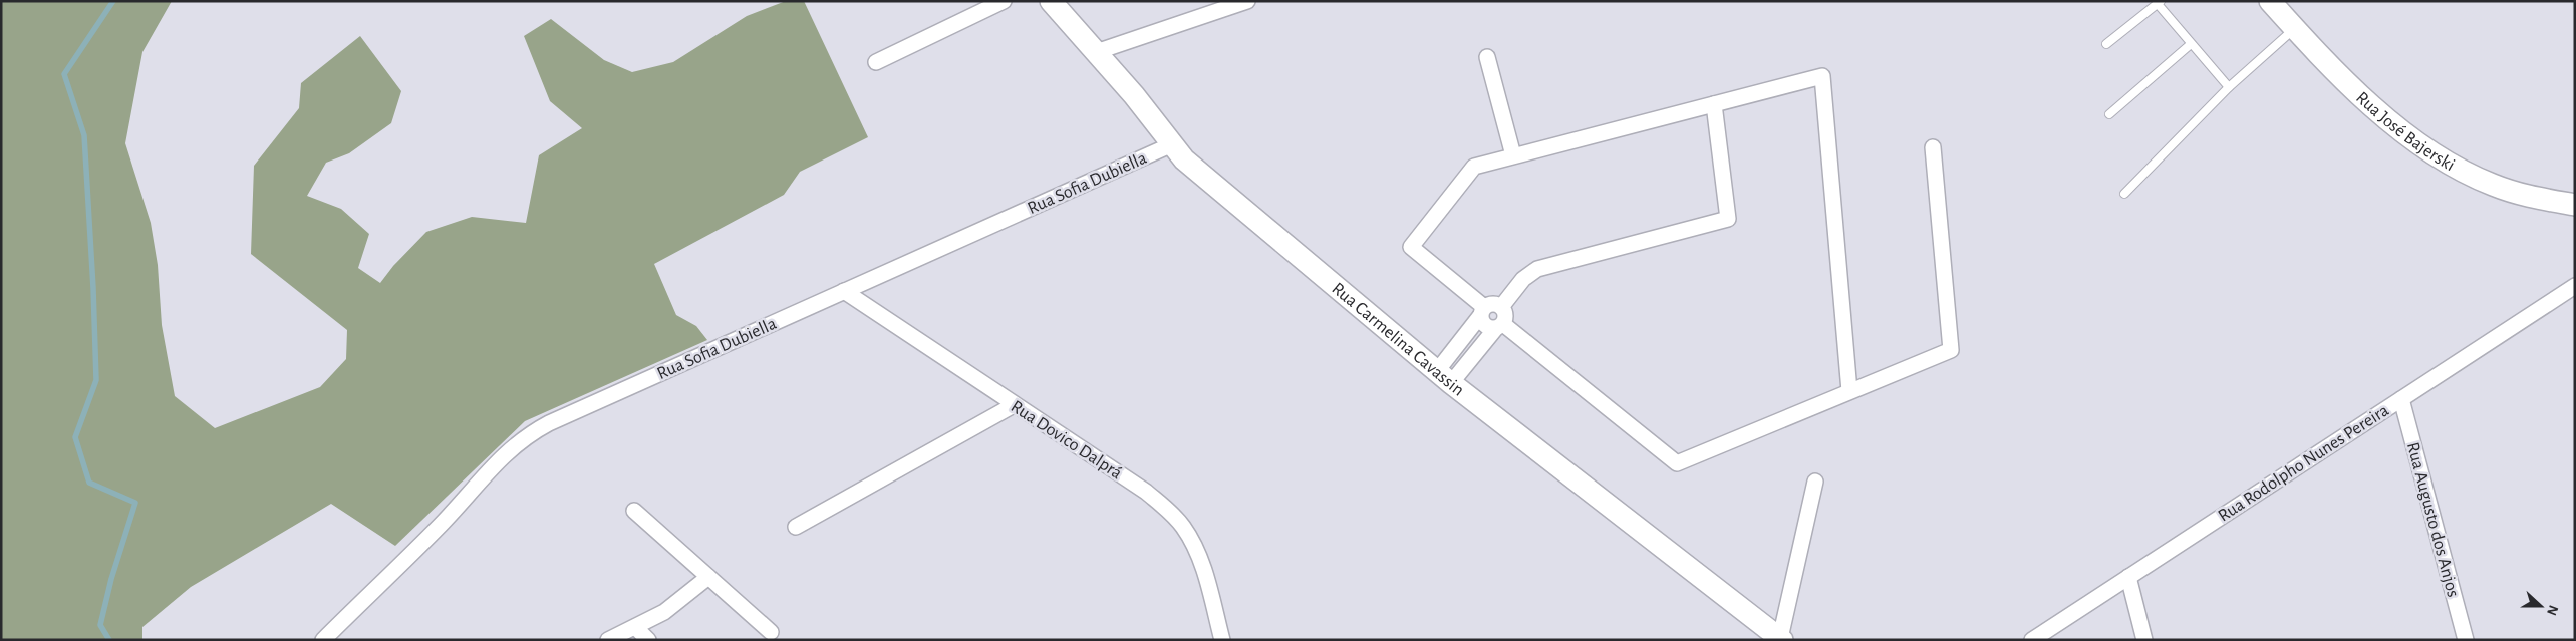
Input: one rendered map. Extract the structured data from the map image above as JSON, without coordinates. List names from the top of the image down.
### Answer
{
  "streets": {
    "main road": ["Rua José Bajerski", "Rua Carmelina Cavassin"],
    "street": [
      "Rua Sofia Dubiella",
      "Rua Dovico Dalprá",
      "Rua Rodolpho Nunes Pereira",
      "Rua Augusto dos Anjos"
    ]
  },
  "crossings": [
    ["Rua Sofia Dubiella", "Rua Carmelina Cavassin"],
    ["Rua Sofia Dubiella", "Rua Dovico Dalprá"],
    ["Rua Rodolpho Nunes Pereira", "Rua Augusto dos Anjos"]
  ],
  "north": "right"
}
